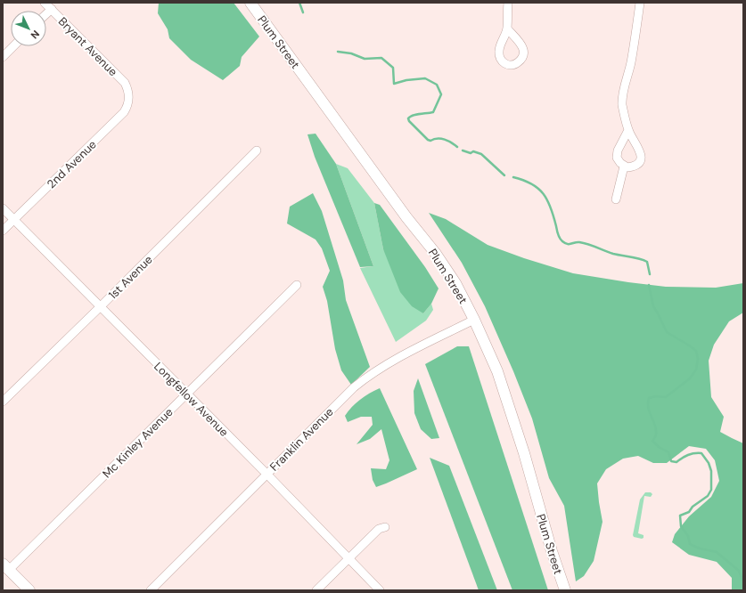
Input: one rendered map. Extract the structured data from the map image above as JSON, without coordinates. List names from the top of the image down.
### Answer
{
  "streets": {
    "main road": ["Plum Street"],
    "street": [
      "Bryant Avenue",
      "2nd Avenue",
      "1st Avenue",
      "Longfellow Avenue",
      "Franklin Avenue",
      "Mc Kinley Avenue"
    ]
  },
  "crossings": [
    ["Plum Street", "Franklin Avenue"],
    ["Bryant Avenue", "2nd Avenue"],
    ["2nd Avenue", "Longfellow Avenue"],
    ["1st Avenue", "Longfellow Avenue"],
    ["Longfellow Avenue", "Franklin Avenue"],
    ["Longfellow Avenue", "Mc Kinley Avenue"]
  ],
  "north": "bottom right"
}
